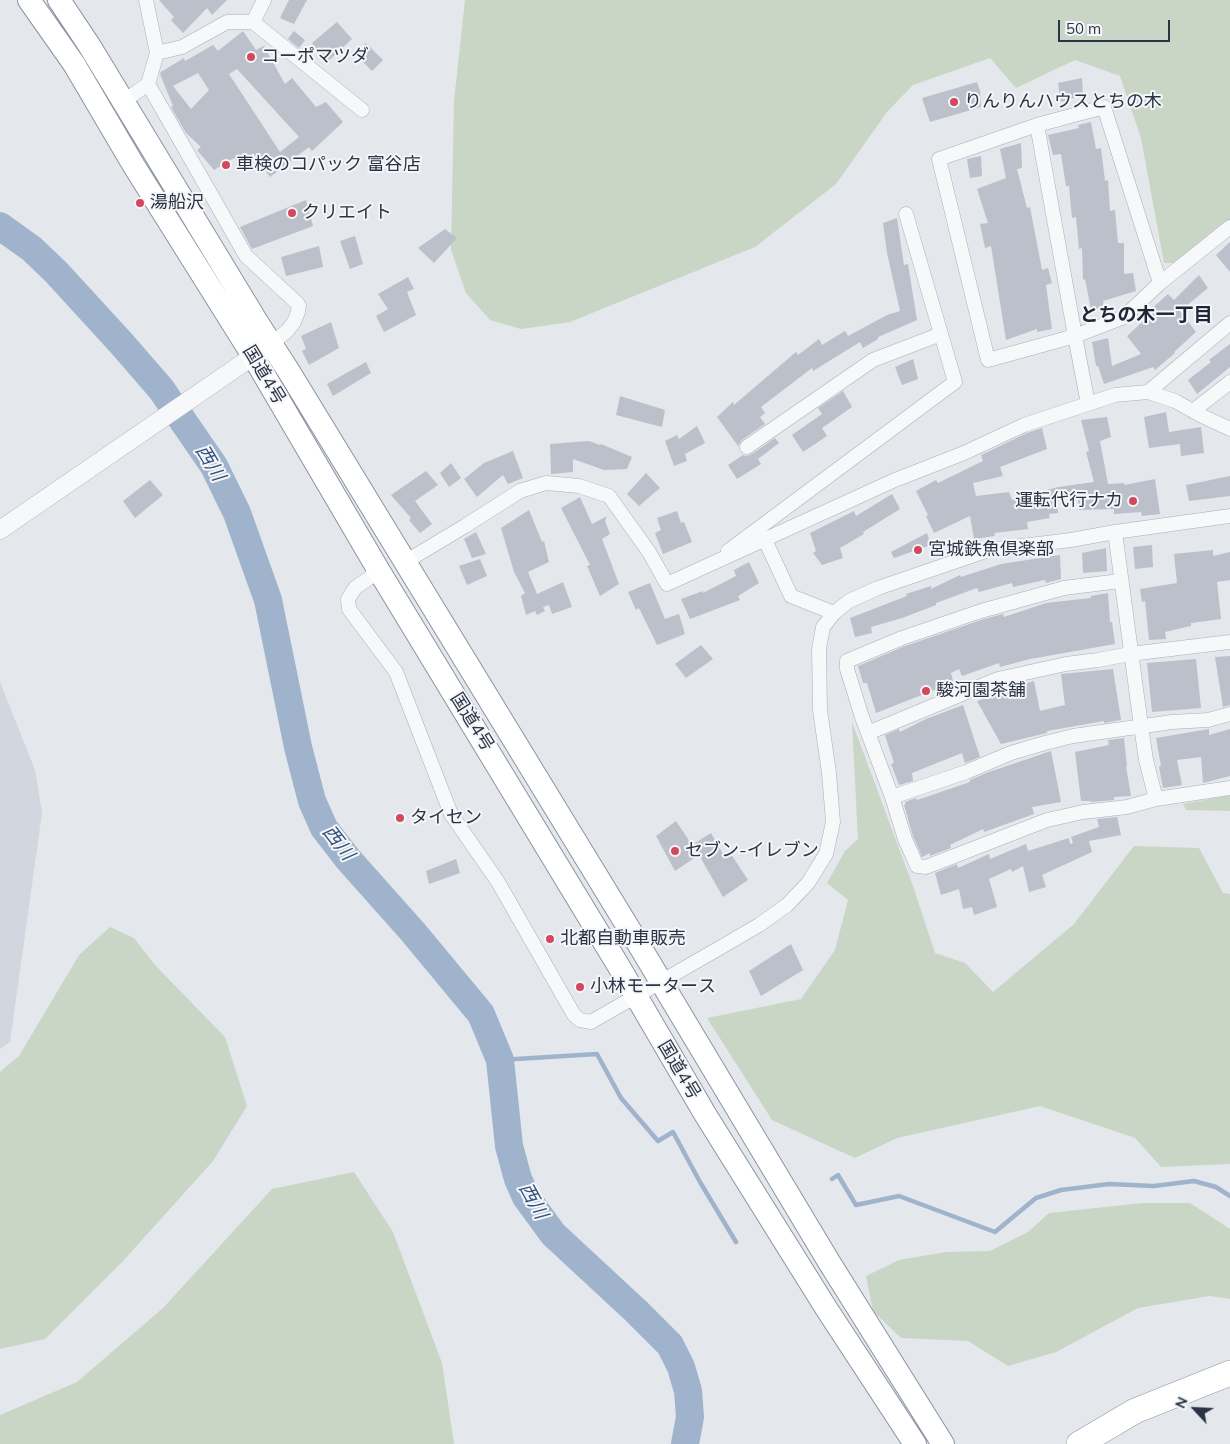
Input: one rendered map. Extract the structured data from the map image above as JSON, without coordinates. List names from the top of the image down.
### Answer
{
  "streets": {
    "highway": ["国道4号"]
  },
  "districts": ["とちの木一丁目"],
  "water": ["西川"],
  "places": [
    "コーポマツダ",
    "りんりんハウスとちの木",
    "車検のコパック 富谷店",
    "湯船沢",
    "クリエイト",
    "運転代行ナカ",
    "宮城鉄魚倶楽部",
    "駿河園茶舗",
    "タイセン",
    "セブン-イレブン",
    "北都自動車販売",
    "小林モータース"
  ],
  "scale_bar": "50 m",
  "north": "top left"
}
